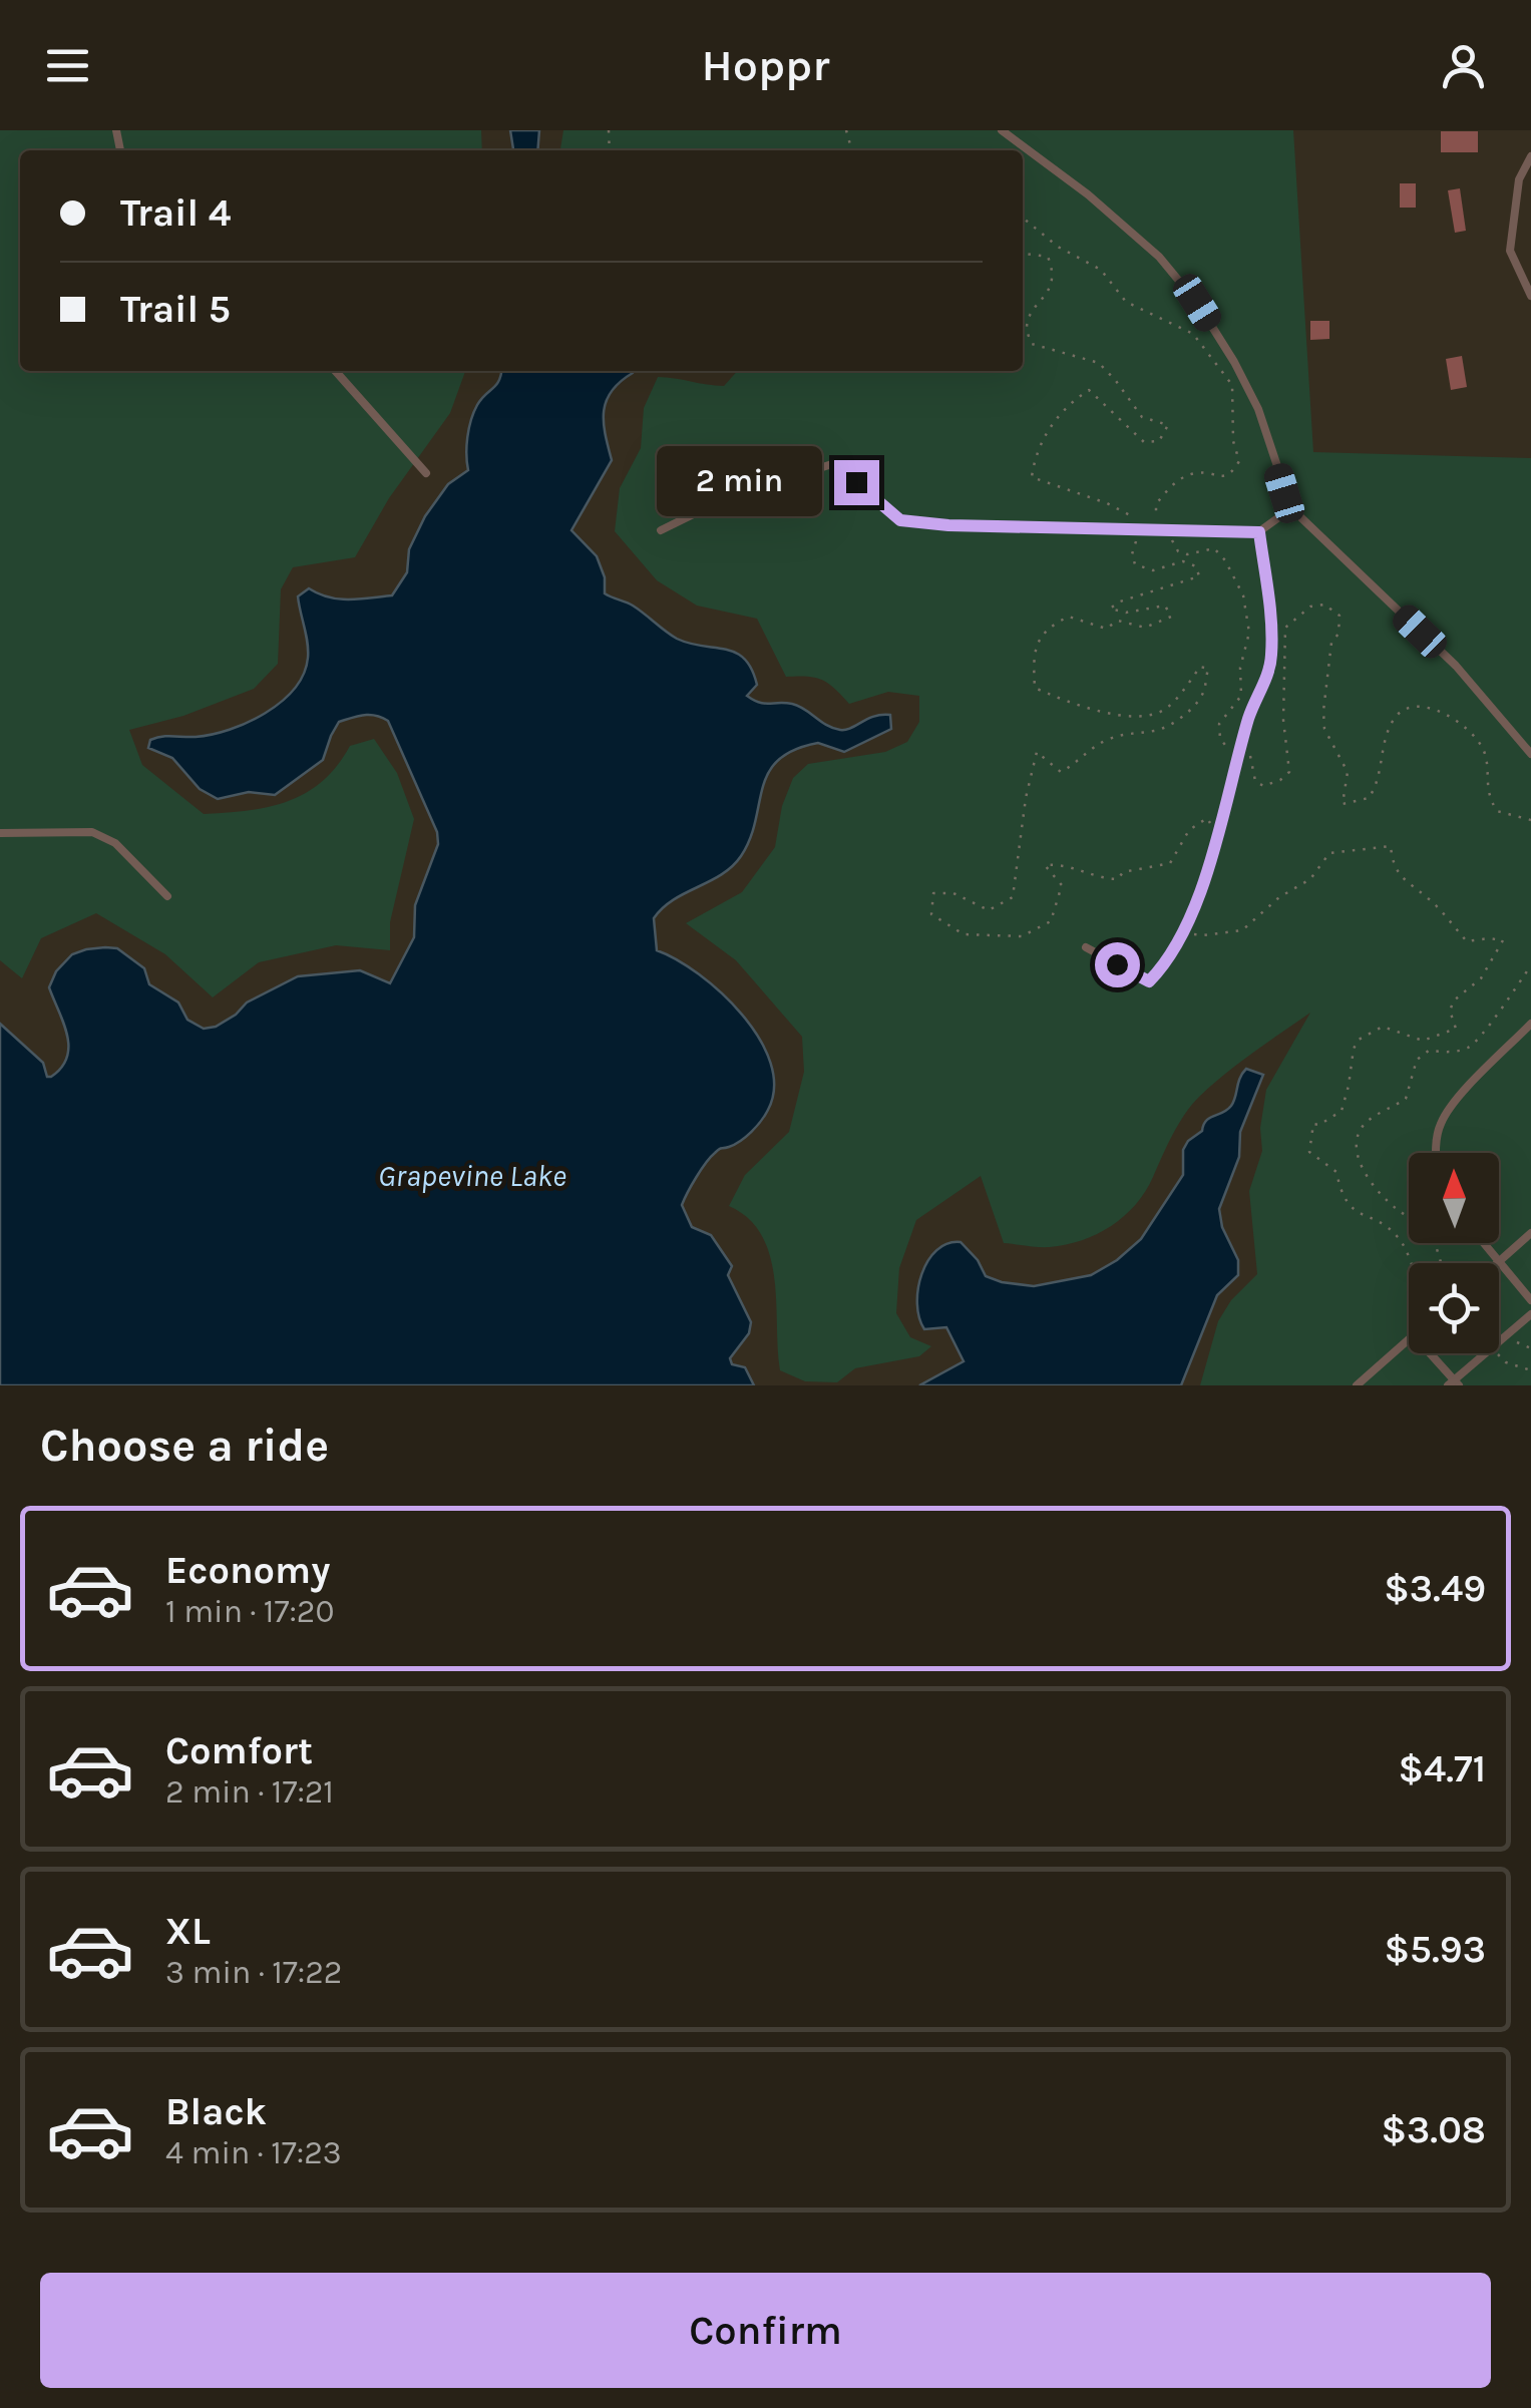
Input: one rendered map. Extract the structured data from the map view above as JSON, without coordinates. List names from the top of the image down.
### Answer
{
  "water": ["Grapevine Lake"],
  "north": "top",
  "page": {
    "header": "Hoppr",
    "banner": ["Trail 4", "Trail 5"],
    "bubble": "2 min",
    "heading": "Choose a ride",
    "list": [
      {
        "name": "Economy",
        "note": "1 min · 17:20",
        "value": "$3.49"
      },
      {
        "name": "Comfort",
        "note": "2 min · 17:21",
        "value": "$4.71"
      },
      {
        "name": "XL",
        "note": "3 min · 17:22",
        "value": "$5.93"
      },
      {
        "name": "Black",
        "note": "4 min · 17:23",
        "value": "$3.08"
      }
    ],
    "buttons": "Confirm"
  }
}
